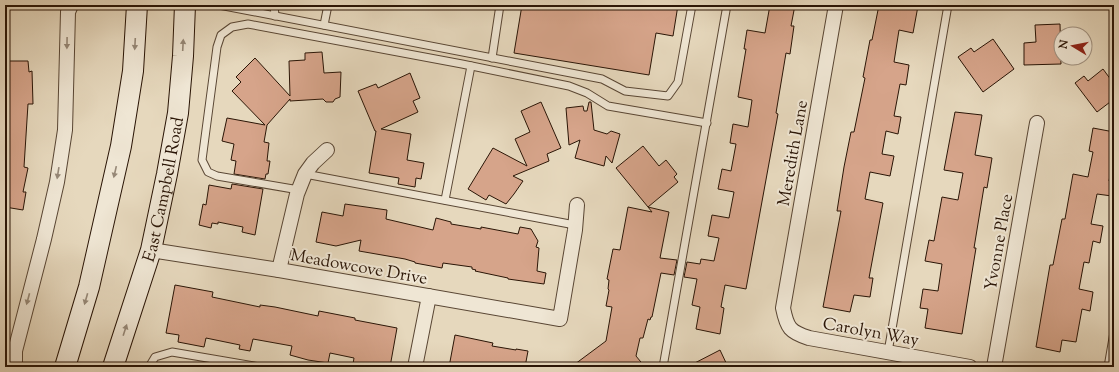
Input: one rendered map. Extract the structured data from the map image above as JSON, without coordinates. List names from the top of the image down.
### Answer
{
  "streets": {
    "main road": ["East Campbell Road"],
    "street": [
      "Meredith Lane",
      "Yvonne Place",
      "Meadowcove Drive",
      "Carolyn Way"
    ]
  },
  "crossings": [
    ["Meredith Lane", "Carolyn Way"],
    ["East Campbell Road", "Meadowcove Drive"]
  ],
  "north": "left"
}
